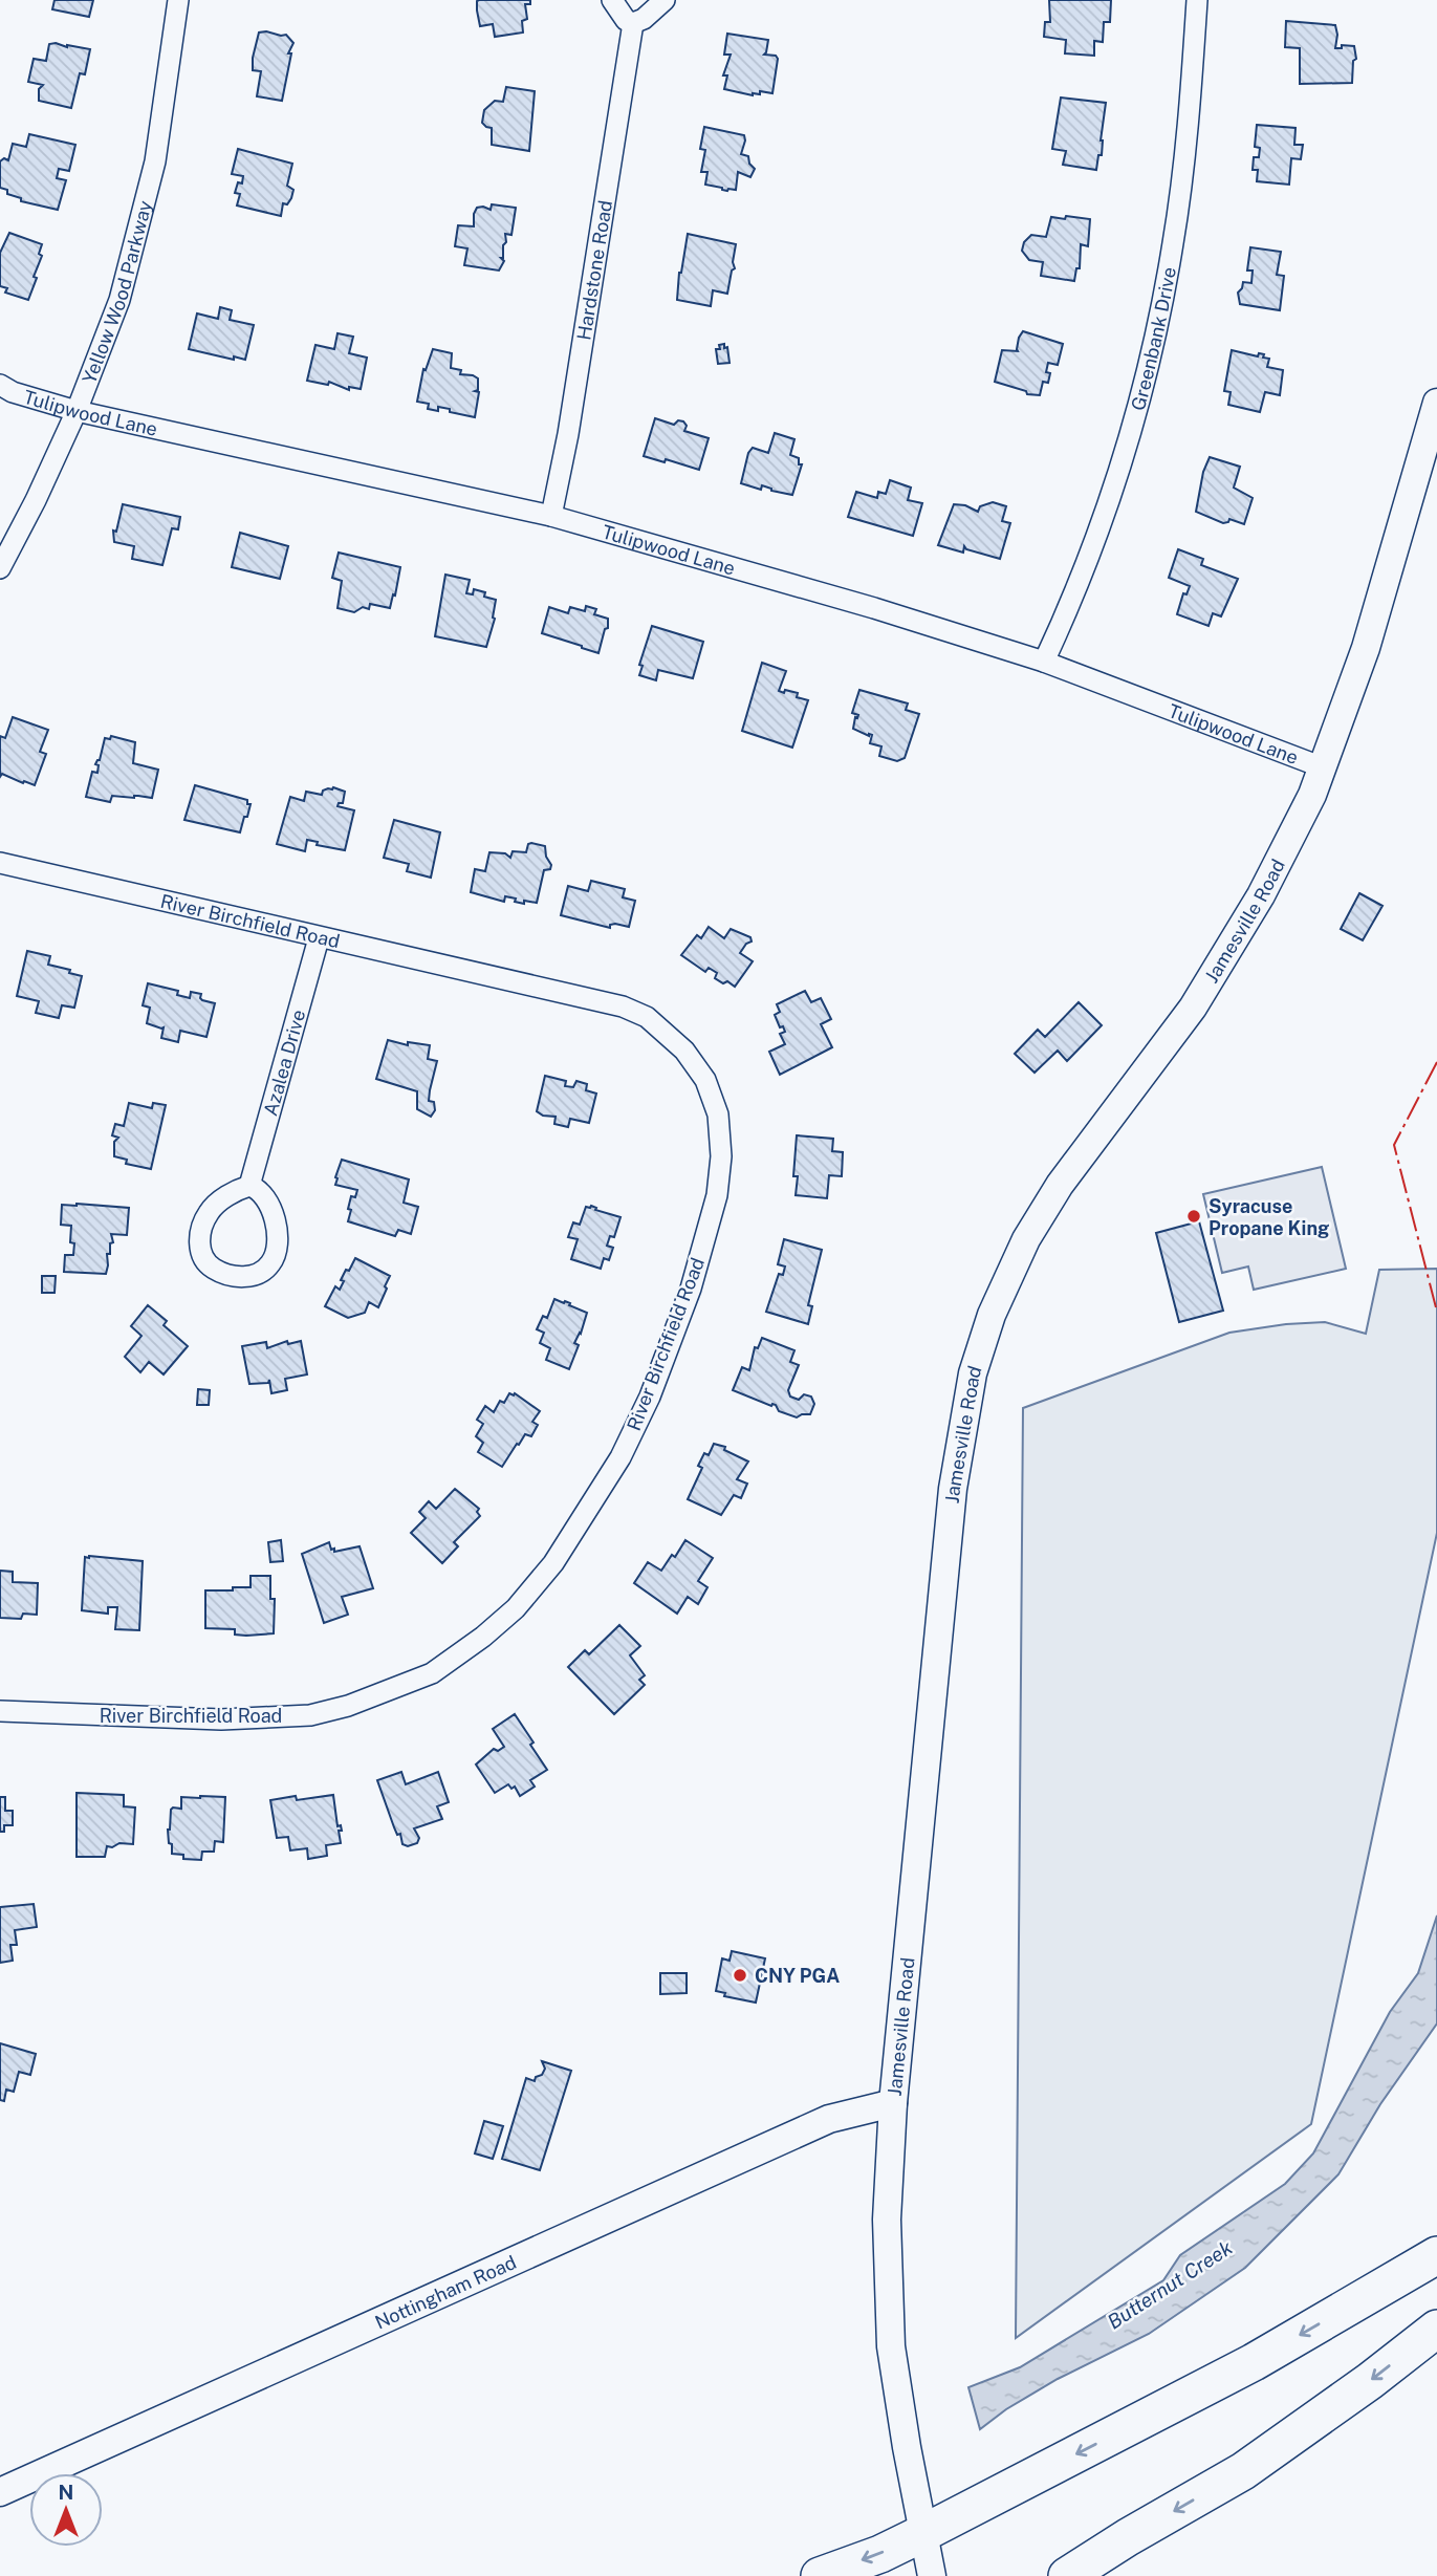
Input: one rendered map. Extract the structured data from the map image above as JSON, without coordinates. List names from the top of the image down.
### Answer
{
  "streets": {
    "street": [
      "Hardstone Road",
      "Yellow Wood Parkway",
      "Greenbank Drive",
      "Tulipwood Lane",
      "Jamesville Road",
      "River Birchfield Road",
      "Azalea Drive",
      "Nottingham Road"
    ]
  },
  "crossings": [
    ["Hardstone Road", "Tulipwood Lane"],
    ["Yellow Wood Parkway", "Tulipwood Lane"],
    ["Greenbank Drive", "Tulipwood Lane"],
    ["Tulipwood Lane", "Jamesville Road"],
    ["Jamesville Road", "Nottingham Road"],
    ["River Birchfield Road", "Azalea Drive"]
  ],
  "water": ["Butternut Creek"],
  "places": ["Syracuse Propane King", "CNY PGA"],
  "north": "top"
}
